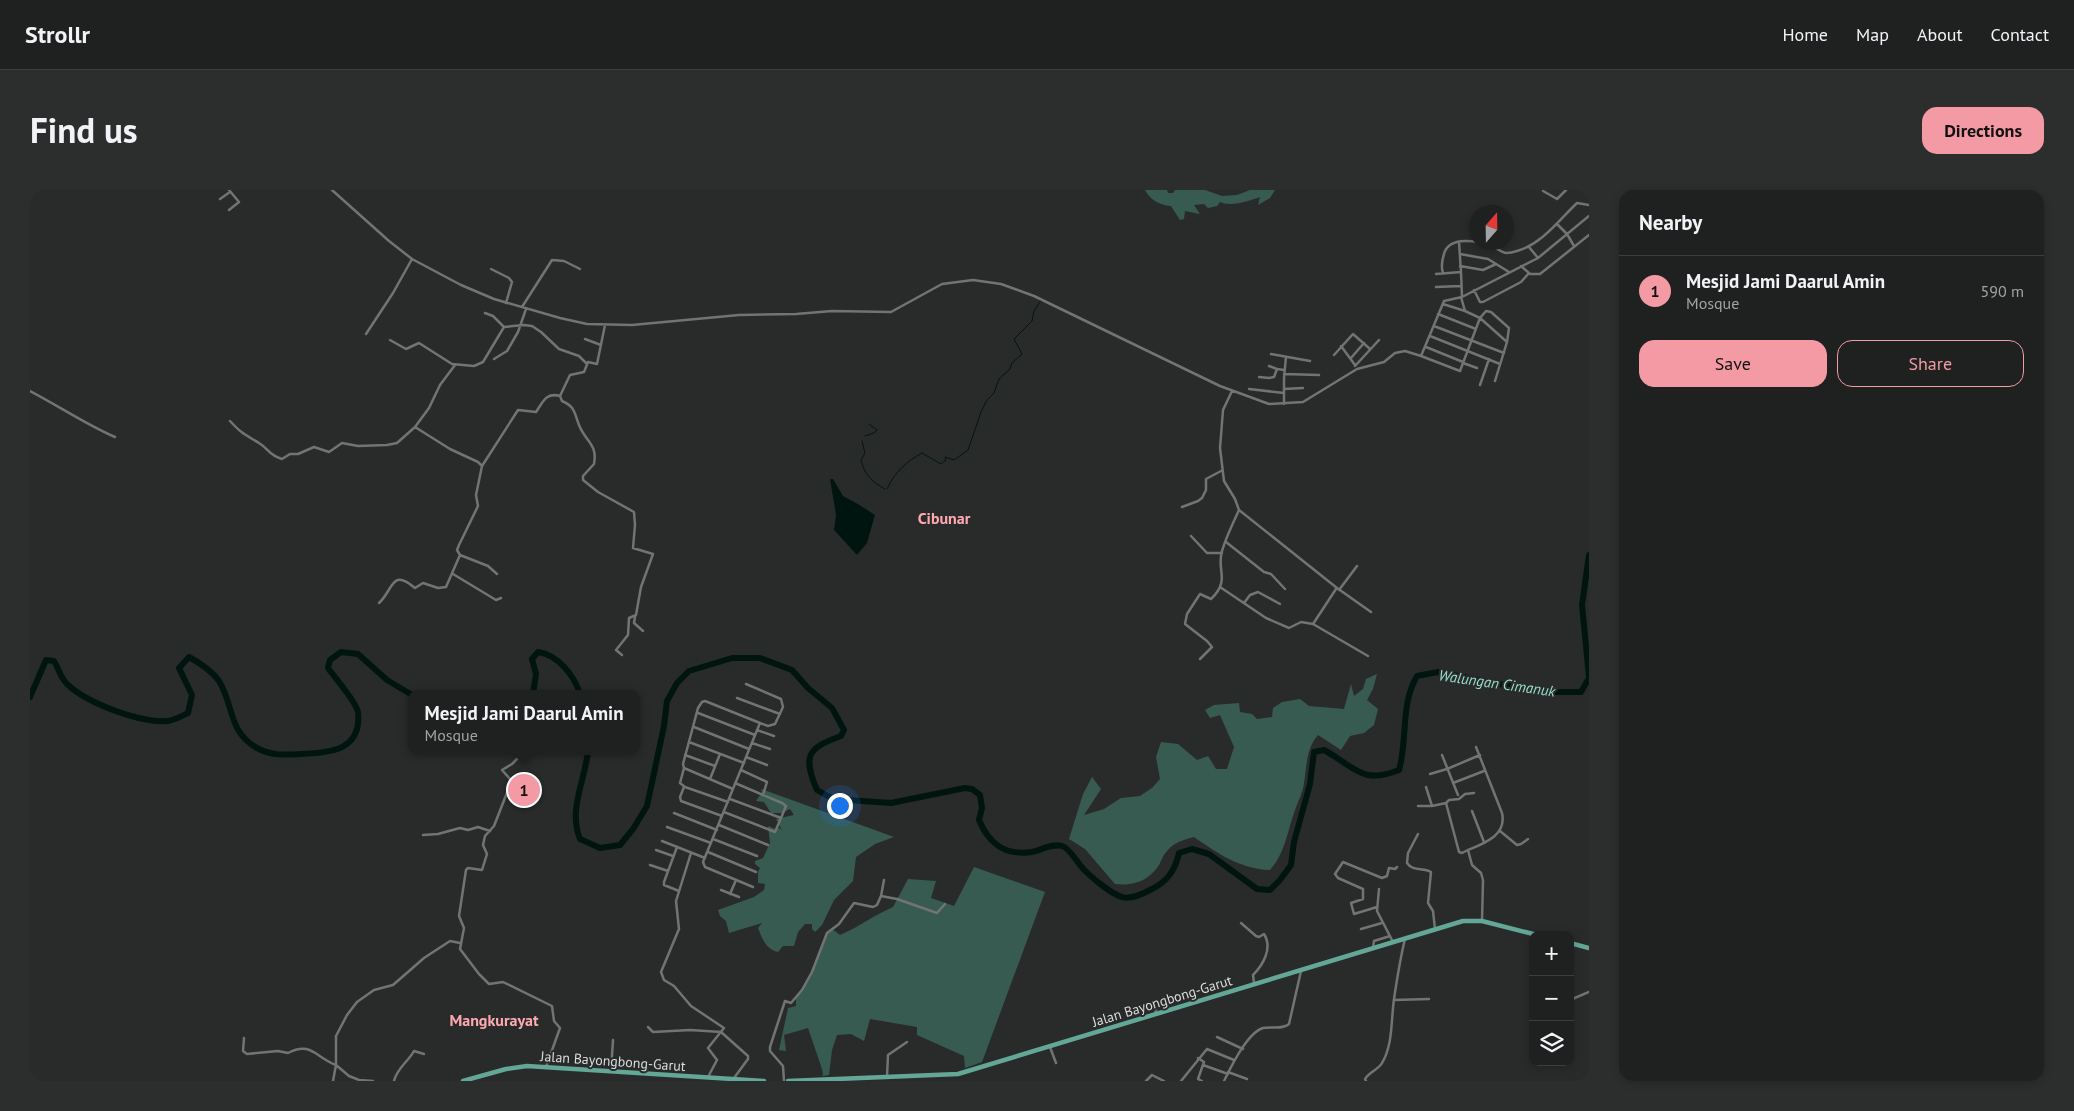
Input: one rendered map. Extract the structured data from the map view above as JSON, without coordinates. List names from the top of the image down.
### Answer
{
  "streets": {
    "main road": ["Jalan Bayongbong-Garut"]
  },
  "districts": ["Cibunar", "Mangkurayat"],
  "water": ["Walungan Cimanuk"],
  "north": "top",
  "page": {
    "header": "Strollr",
    "nav": [
      "Home",
      "Map",
      "About",
      "Contact"
    ],
    "title": "Find us",
    "buttons": [
      "Directions",
      ["Save", "Share"]
    ],
    "heading": "Nearby",
    "list": [
      {
        "mark": "1",
        "name": "Mesjid Jami Daarul Amin",
        "note": "Mosque",
        "value": "590 m"
      }
    ],
    "popup": ["Mesjid Jami Daarul Amin", "Mosque"],
    "pins": "1",
    "map_buttons": ["+", "−"]
  }
}
